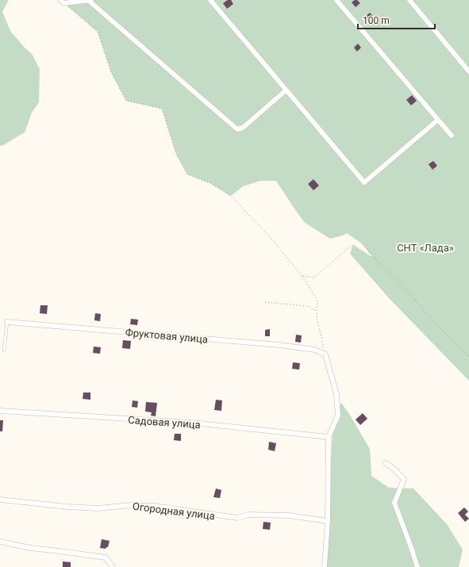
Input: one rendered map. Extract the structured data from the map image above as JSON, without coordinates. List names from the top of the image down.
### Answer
{
  "streets": {
    "street": ["Фруктовая улица", "Садовая улица", "Огородная улица"]
  },
  "parks": ["СНТ «Лада»"],
  "scale_bar": "100 m"
}
